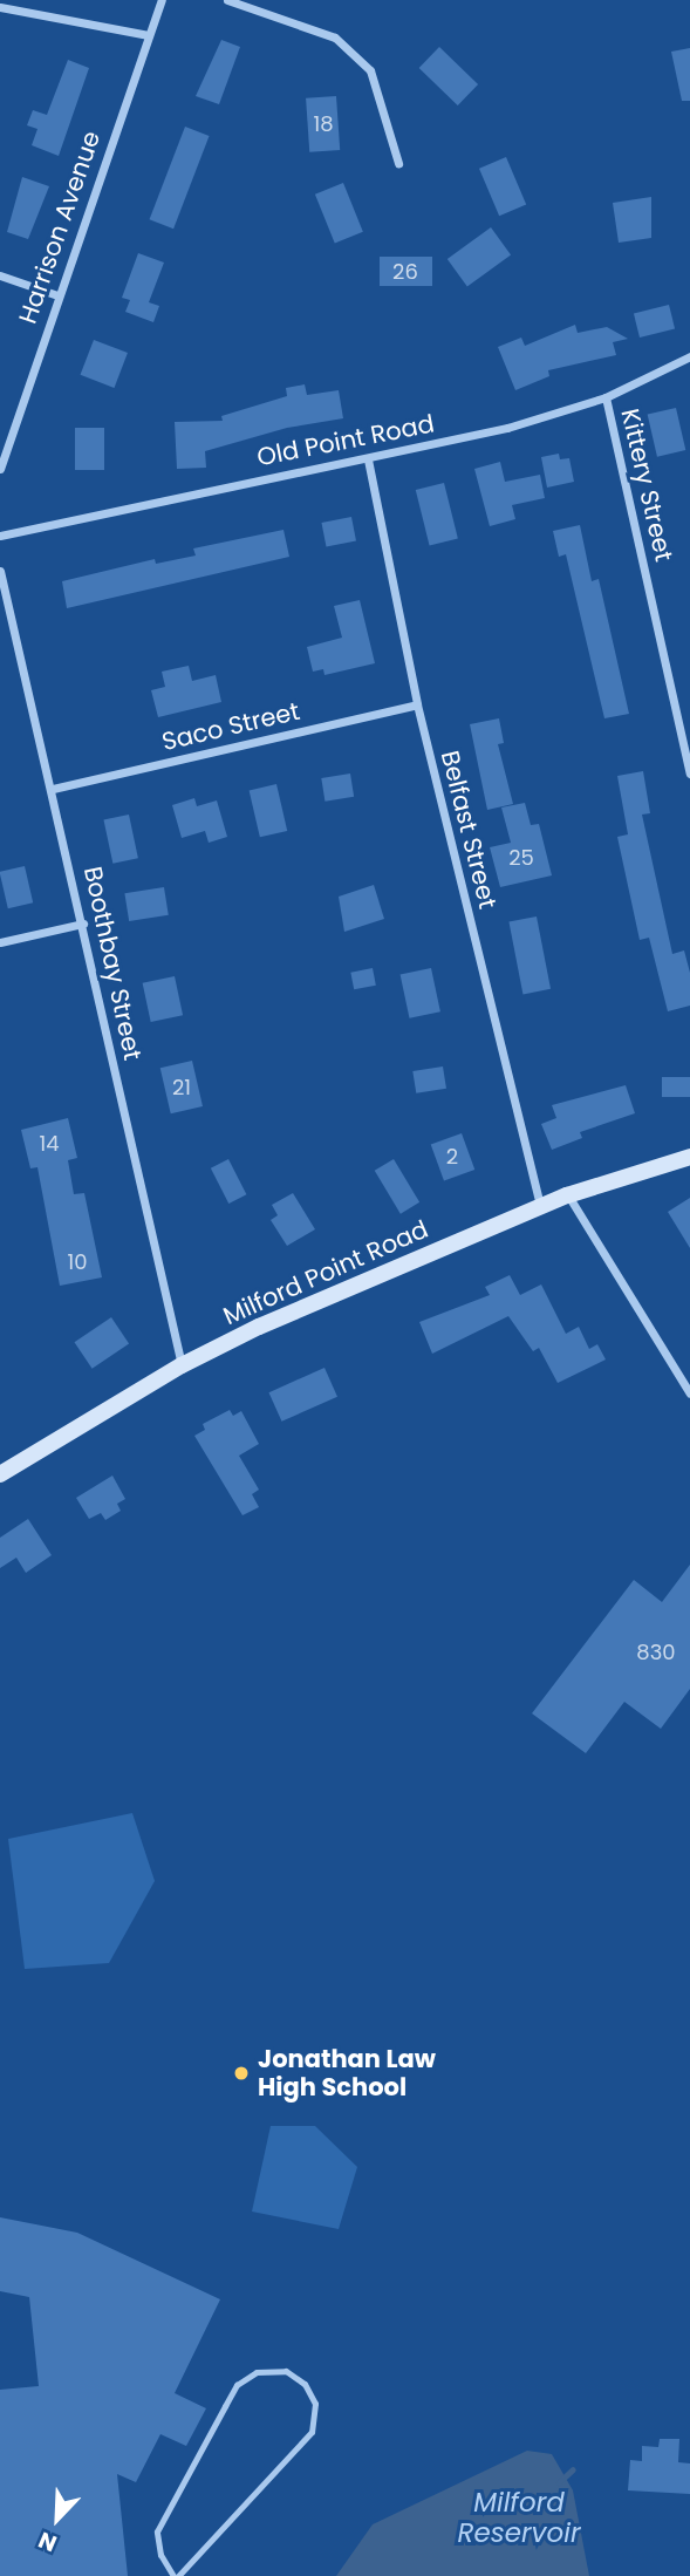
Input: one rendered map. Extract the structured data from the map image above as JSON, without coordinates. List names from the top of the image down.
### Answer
{
  "streets": {
    "main road": ["Milford Point Road"],
    "street": [
      "Harrison Avenue",
      "Old Point Road",
      "Kittery Street",
      "Saco Street",
      "Belfast Street",
      "Boothbay Street"
    ]
  },
  "crossings": [
    ["Old Point Road", "Kittery Street"],
    ["Old Point Road", "Belfast Street"],
    ["Saco Street", "Belfast Street"],
    ["Saco Street", "Boothbay Street"],
    ["Belfast Street", "Milford Point Road"],
    ["Boothbay Street", "Milford Point Road"]
  ],
  "water": ["Milford Reservoir"],
  "places": ["Jonathan Law High School"],
  "house_numbers": [
    "18",
    "26",
    "25",
    "21",
    "14",
    "2",
    "10",
    "830"
  ],
  "north": "bottom left"
}
